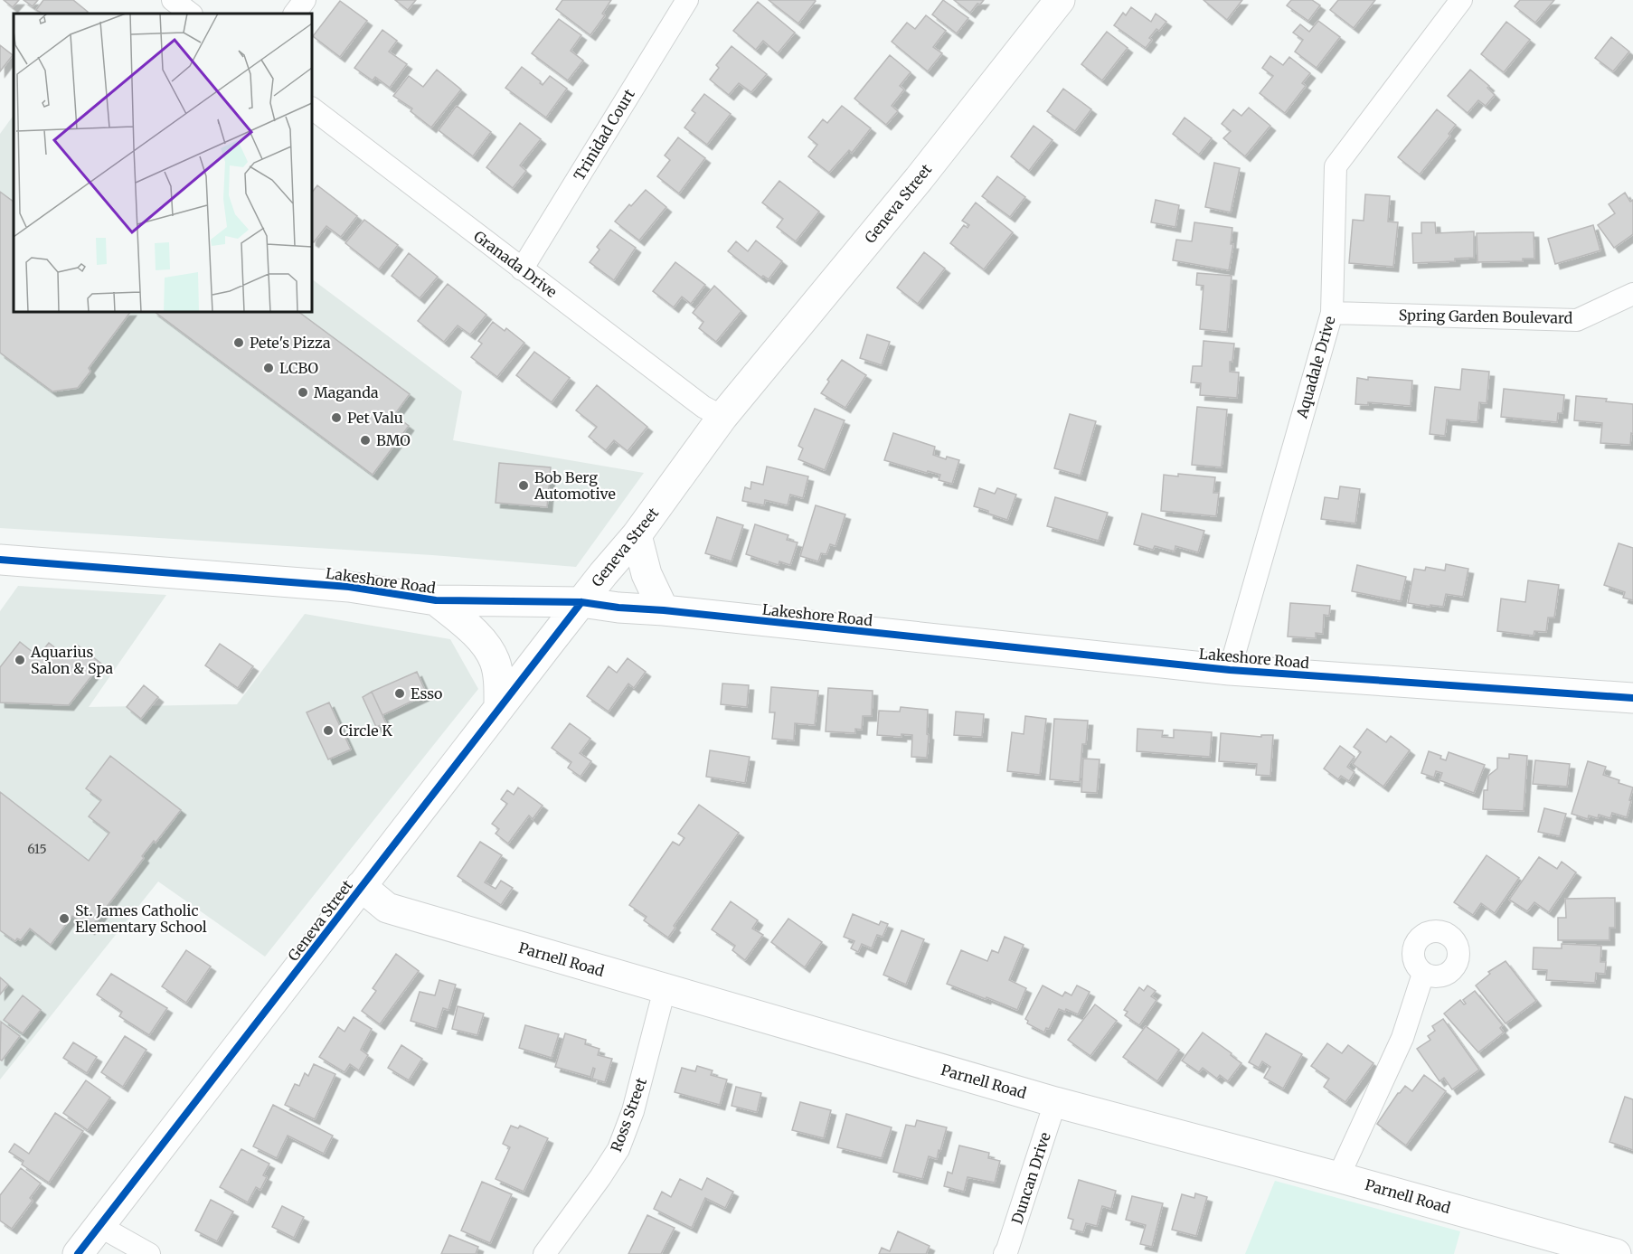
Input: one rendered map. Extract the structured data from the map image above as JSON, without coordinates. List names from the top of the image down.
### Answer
{
  "streets": {
    "main road": ["Geneva Street", "Lakeshore Road", "Parnell Road"],
    "street": [
      "Trinidad Court",
      "Granada Drive",
      "Spring Garden Boulevard",
      "Aquadale Drive",
      "Ross Street",
      "Duncan Drive"
    ]
  },
  "crossings": [
    ["Trinidad Court", "Granada Drive"],
    ["Geneva Street", "Granada Drive"],
    ["Geneva Street", "Lakeshore Road"],
    ["Geneva Street", "Parnell Road"],
    ["Spring Garden Boulevard", "Aquadale Drive"],
    ["Aquadale Drive", "Lakeshore Road"],
    ["Parnell Road", "Ross Street"],
    ["Parnell Road", "Duncan Drive"]
  ],
  "places": [
    "Pete's Pizza",
    "LCBO",
    "Maganda",
    "Pet Valu",
    "BMO",
    "Bob Berg Automotive",
    "Aquarius Salon & Spa",
    "Esso",
    "Circle K",
    "St. James Catholic Elementary School"
  ],
  "house_numbers": ["615"]
}
